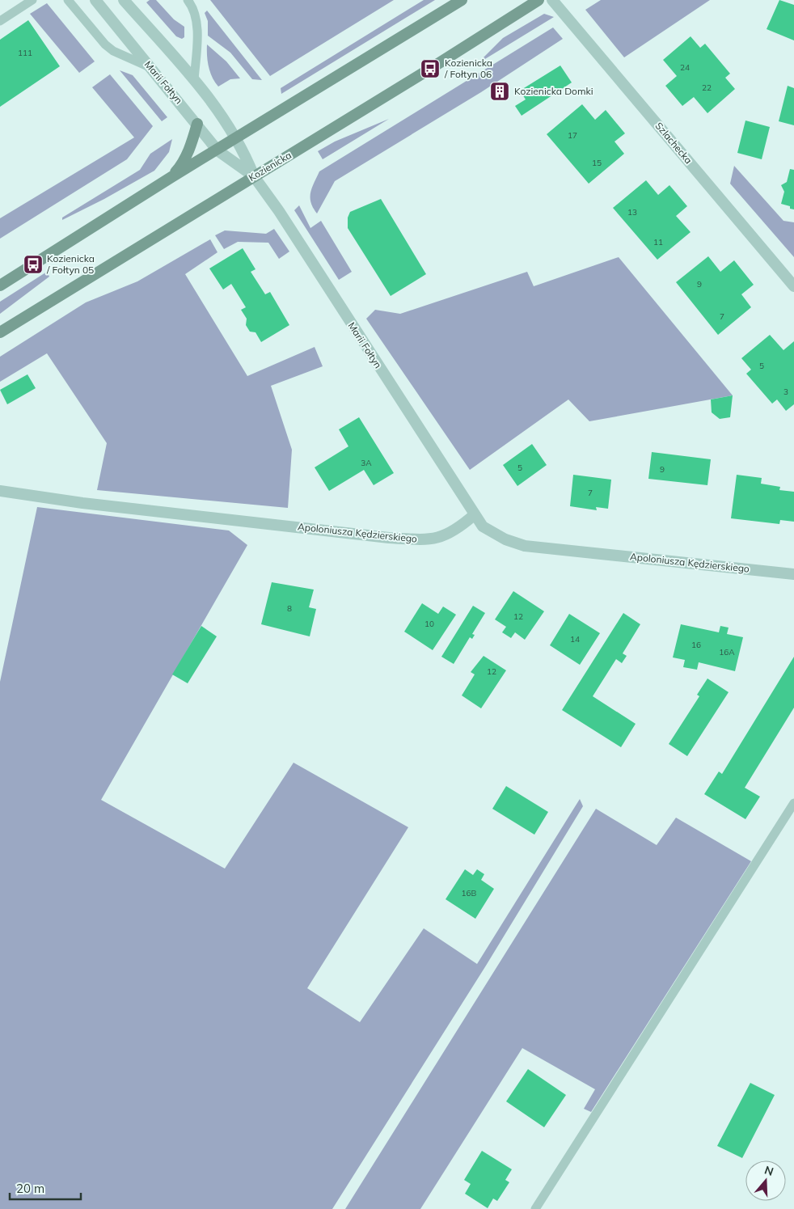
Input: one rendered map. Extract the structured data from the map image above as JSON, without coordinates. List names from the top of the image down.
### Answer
{
  "streets": {
    "main road": ["Kozienicka"],
    "street": ["Marii Fołtyn", "Szlachecka", "Apoloniusza Kędzierskiego"]
  },
  "crossings": [
    ["Marii Fołtyn", "Kozienicka"],
    ["Marii Fołtyn", "Apoloniusza Kędzierskiego"]
  ],
  "places": {
    "bus stop": ["Kozienicka / Fołtyn 06", "Kozienicka / Fołtyn 05"],
    "building": ["Kozienicka Domki"]
  },
  "house_numbers": [
    "111",
    "24",
    "22",
    "17",
    "15",
    "13",
    "11",
    "9",
    "7",
    "5",
    "3",
    "3A",
    "5",
    "9",
    "7",
    "8",
    "12",
    "10",
    "14",
    "16",
    "16A",
    "12",
    "16B"
  ],
  "scale_bar": "20 m",
  "north": "top"
}
